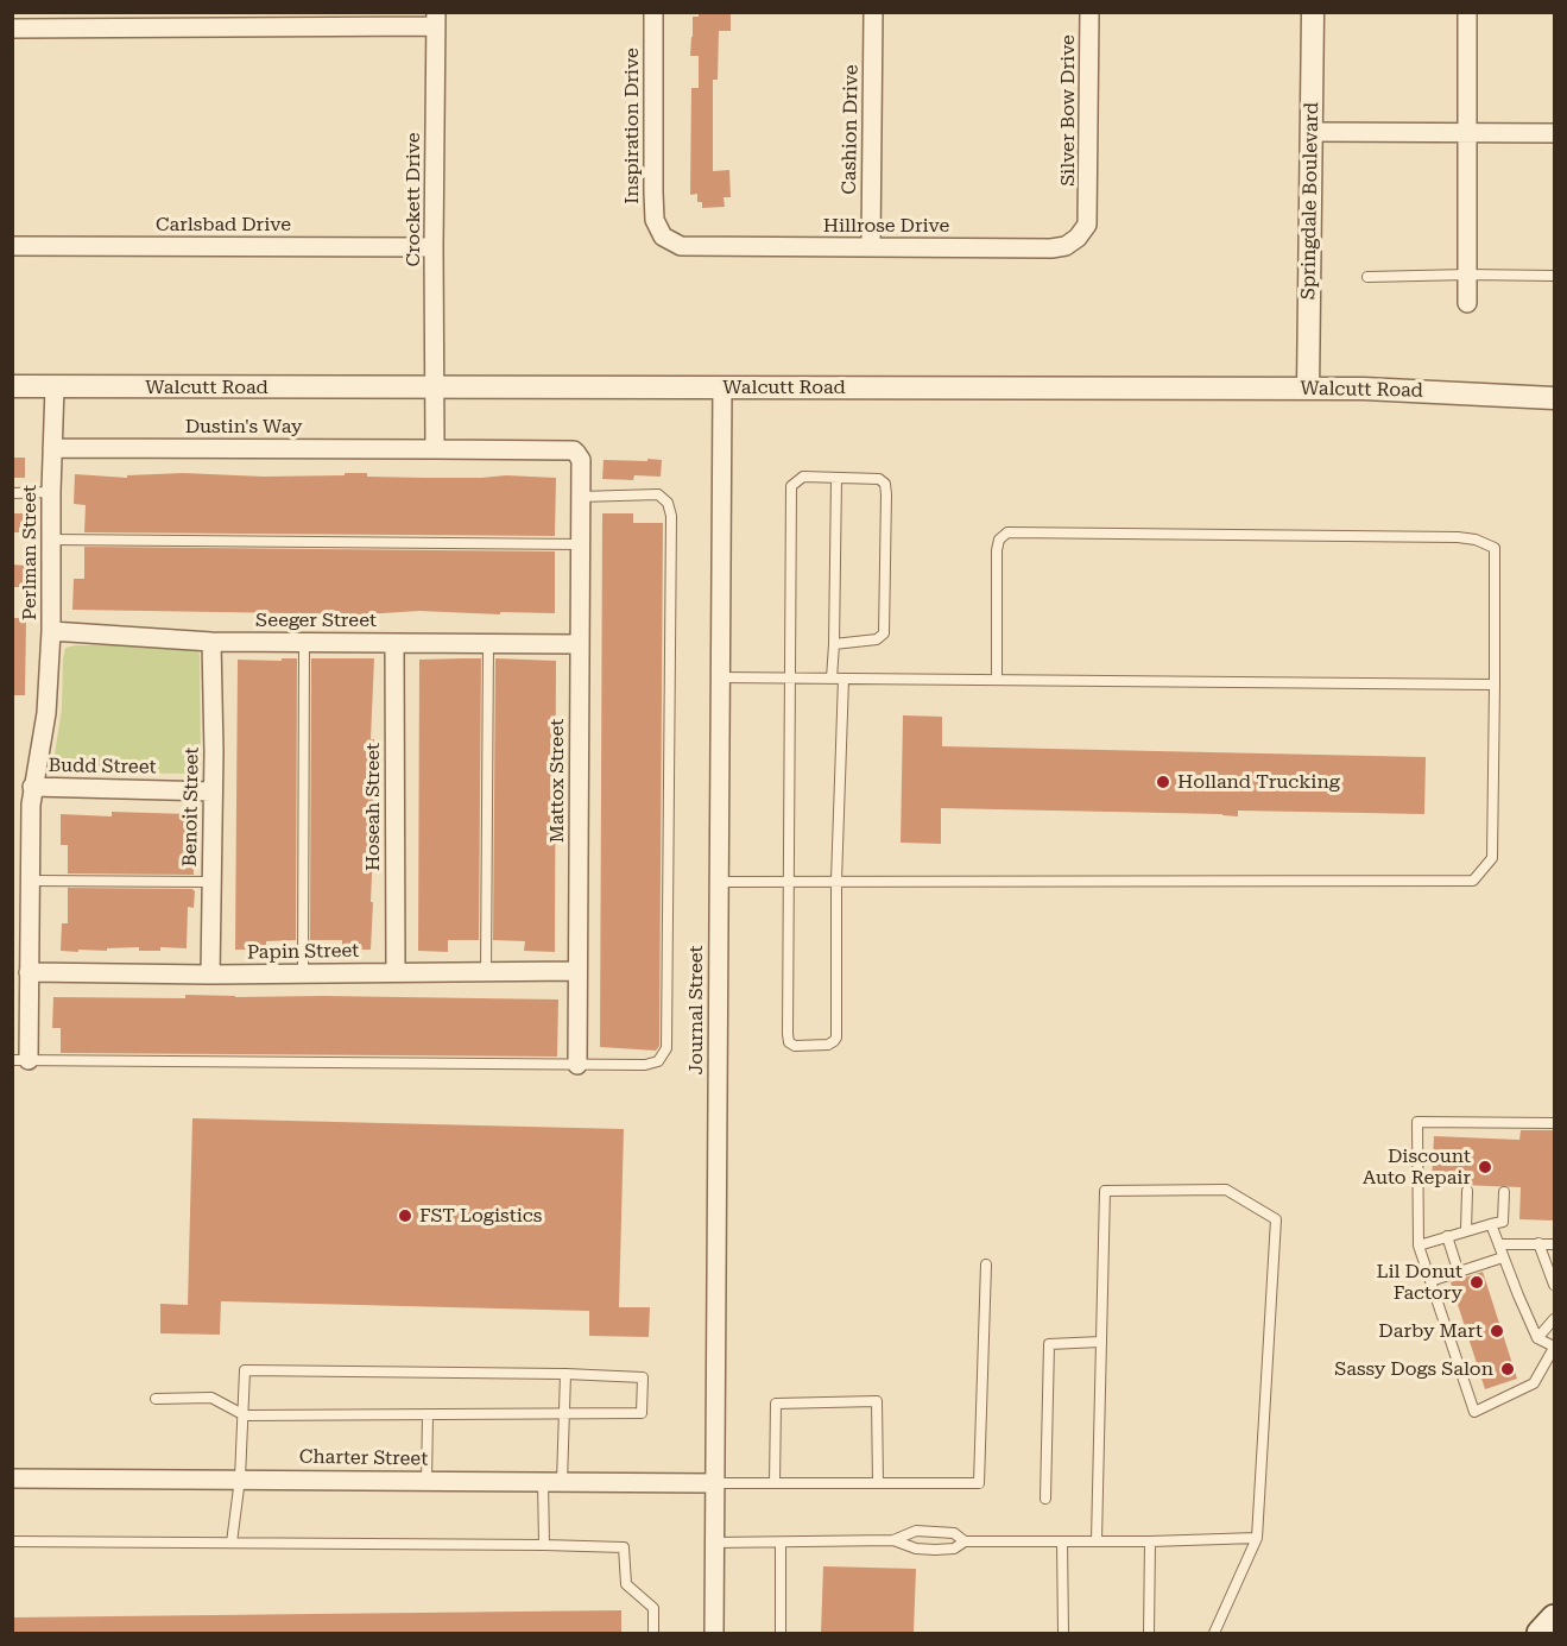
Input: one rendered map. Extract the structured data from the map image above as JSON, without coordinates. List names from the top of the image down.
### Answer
{
  "streets": {
    "street": [
      "Silver Bow Drive",
      "Inspiration Drive",
      "Cashion Drive",
      "Crockett Drive",
      "Springdale Boulevard",
      "Carlsbad Drive",
      "Hillrose Drive",
      "Walcutt Road",
      "Dustin's Way",
      "Perlman Street",
      "Seeger Street",
      "Budd Street",
      "Mattox Street",
      "Benoit Street",
      "Hoseah Street",
      "Papin Street",
      "Journal Street",
      "Charter Street"
    ]
  },
  "crossings": [
    ["Silver Bow Drive", "Hillrose Drive"],
    ["Inspiration Drive", "Hillrose Drive"],
    ["Cashion Drive", "Hillrose Drive"],
    ["Crockett Drive", "Carlsbad Drive"],
    ["Crockett Drive", "Walcutt Road"],
    ["Springdale Boulevard", "Walcutt Road"],
    ["Walcutt Road", "Perlman Street"],
    ["Walcutt Road", "Journal Street"],
    ["Dustin's Way", "Perlman Street"],
    ["Dustin's Way", "Mattox Street"],
    ["Perlman Street", "Seeger Street"],
    ["Perlman Street", "Budd Street"],
    ["Perlman Street", "Papin Street"],
    ["Seeger Street", "Mattox Street"],
    ["Seeger Street", "Benoit Street"],
    ["Seeger Street", "Hoseah Street"],
    ["Budd Street", "Benoit Street"],
    ["Mattox Street", "Papin Street"],
    ["Benoit Street", "Papin Street"],
    ["Hoseah Street", "Papin Street"],
    ["Journal Street", "Charter Street"]
  ],
  "places": [
    "Holland Trucking",
    "Discount Auto Repair",
    "FST Logistics",
    "Lil Donut Factory",
    "Darby Mart",
    "Sassy Dogs Salon"
  ]
}
